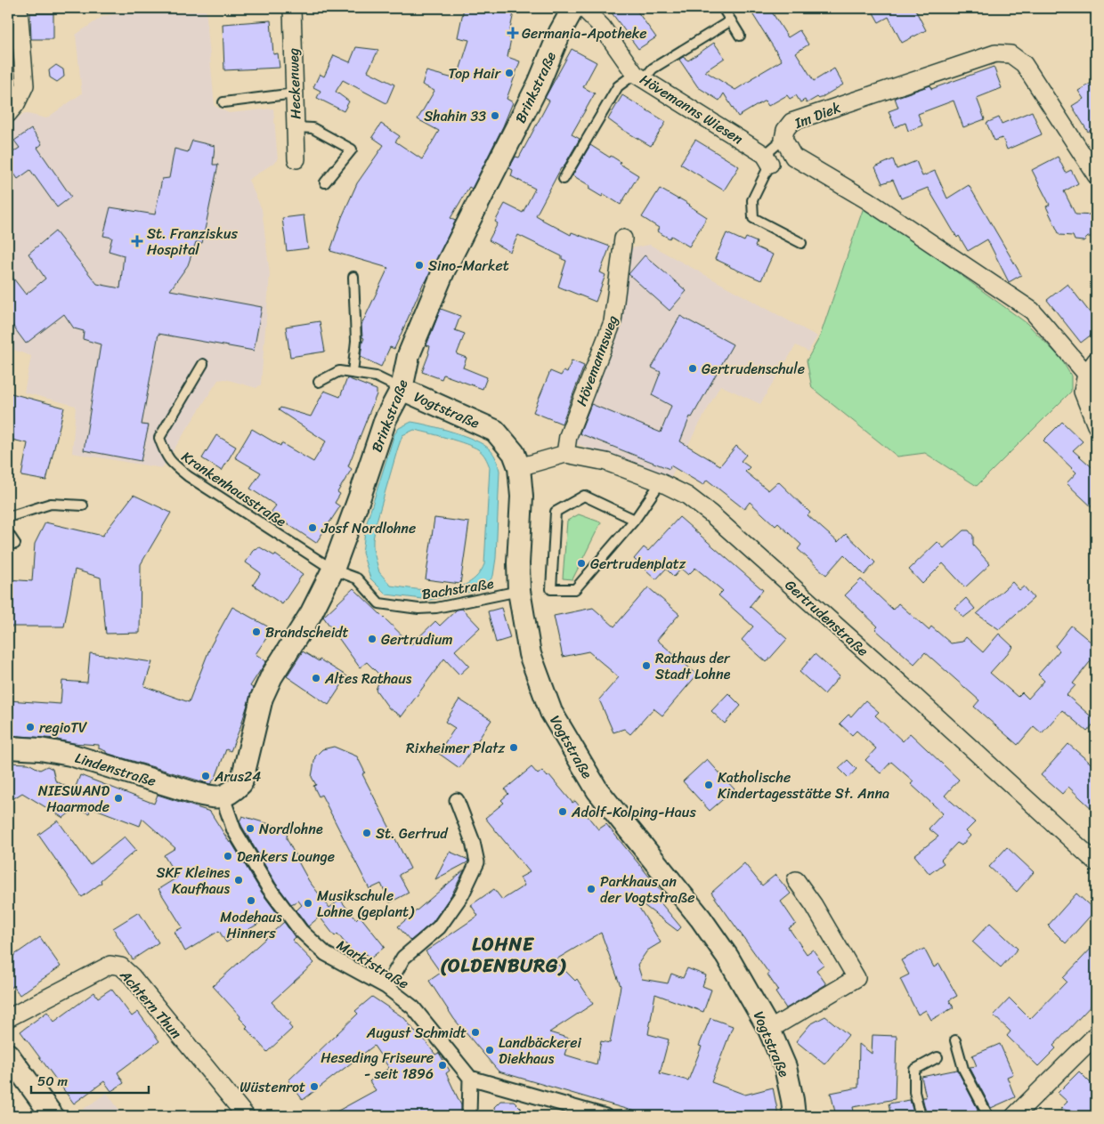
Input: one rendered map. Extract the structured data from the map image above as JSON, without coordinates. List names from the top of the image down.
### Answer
{
  "streets": {
    "street": [
      "Heckenweg",
      "Brinkstraße",
      "Hövemanns Wiesen",
      "Im Diek",
      "Hövemannsweg",
      "Vogtstraße",
      "Gertrudenstraße",
      "Lindenstraße",
      "Marktstraße",
      "Achtern Thun"
    ],
    "lane": ["Krankenhausstraße", "Bachstraße"]
  },
  "crossings": [
    ["Brinkstraße", "Vogtstraße"],
    ["Brinkstraße", "Krankenhausstraße"],
    ["Brinkstraße", "Bachstraße"],
    ["Brinkstraße", "Lindenstraße"],
    ["Brinkstraße", "Marktstraße"],
    ["Hövemannsweg", "Gertrudenstraße"],
    ["Vogtstraße", "Bachstraße"],
    ["Vogtstraße", "Gertrudenstraße"],
    ["Krankenhausstraße", "Bachstraße"],
    ["Lindenstraße", "Marktstraße"]
  ],
  "districts": ["LOHNE (OLDENBURG)"],
  "places": {
    "health": ["Germania-Apotheke", "St. Franziskus Hospital"],
    "other": [
      "Top Hair",
      "Shahin 33",
      "Sino-Market",
      "Gertrudenschule",
      "Josf Nordlohne",
      "Gertrudenplatz",
      "Brandscheidt",
      "Gertrudium",
      "Rathaus der Stadt Lohne",
      "Altes Rathaus",
      "regioTV",
      "Rixheimer Platz",
      "Arus24",
      "Katholische Kindertagesstätte St. Anna",
      "NIESWAND Haarmode",
      "Adolf-Kolping-Haus",
      "Nordlohne",
      "St. Gertrud",
      "Denkers Lounge",
      "SKF Kleines Kaufhaus",
      "Parkhaus an der Vogtstraße",
      "Modehaus Hinners",
      "Musikschule Lohne (geplant)",
      "August Schmidt",
      "Landbäckerei Diekhaus",
      "Heseding Friseure - seit 1896",
      "Wüstenrot"
    ]
  },
  "scale_bar": "50 m"
}
